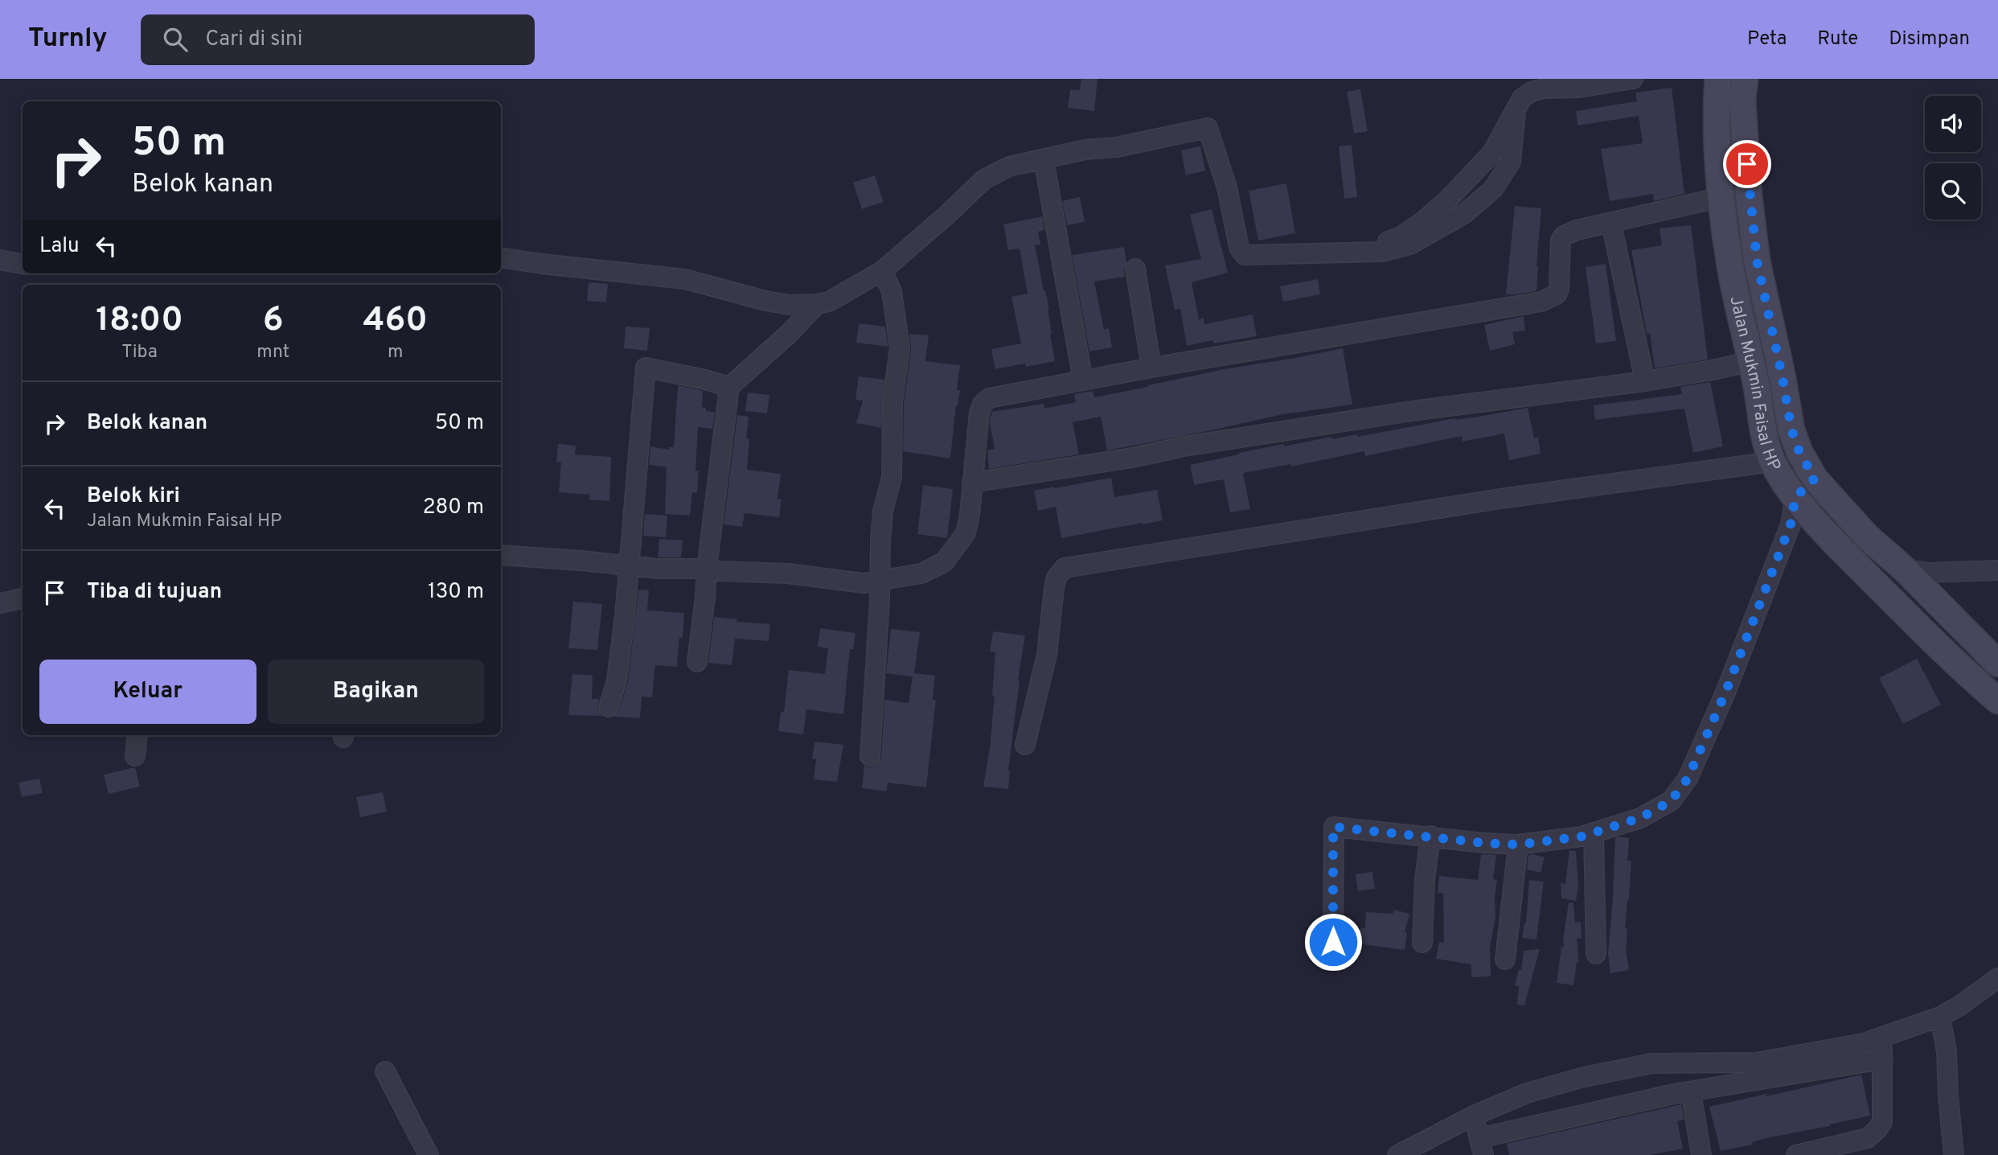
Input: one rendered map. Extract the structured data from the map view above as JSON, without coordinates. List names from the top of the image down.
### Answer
{
  "streets": {
    "street": ["Jalan Mukmin Faisal HP"]
  },
  "page": {
    "header": "Turnly",
    "search": "Cari di sini",
    "nav": ["Peta", "Rute", "Disimpan"],
    "turn": ["50 m", "Belok kanan"],
    "then": "Lalu",
    "eta": [
      "18:00",
      "Tiba",
      "6",
      "mnt",
      "460",
      "m"
    ],
    "list": [
      {
        "name": "Belok kanan",
        "value": "50 m"
      },
      {
        "name": "Belok kiri",
        "note": "Jalan Mukmin Faisal HP",
        "value": "280 m"
      },
      {
        "name": "Tiba di tujuan",
        "value": "130 m"
      }
    ],
    "buttons": ["Keluar", "Bagikan"]
  }
}
